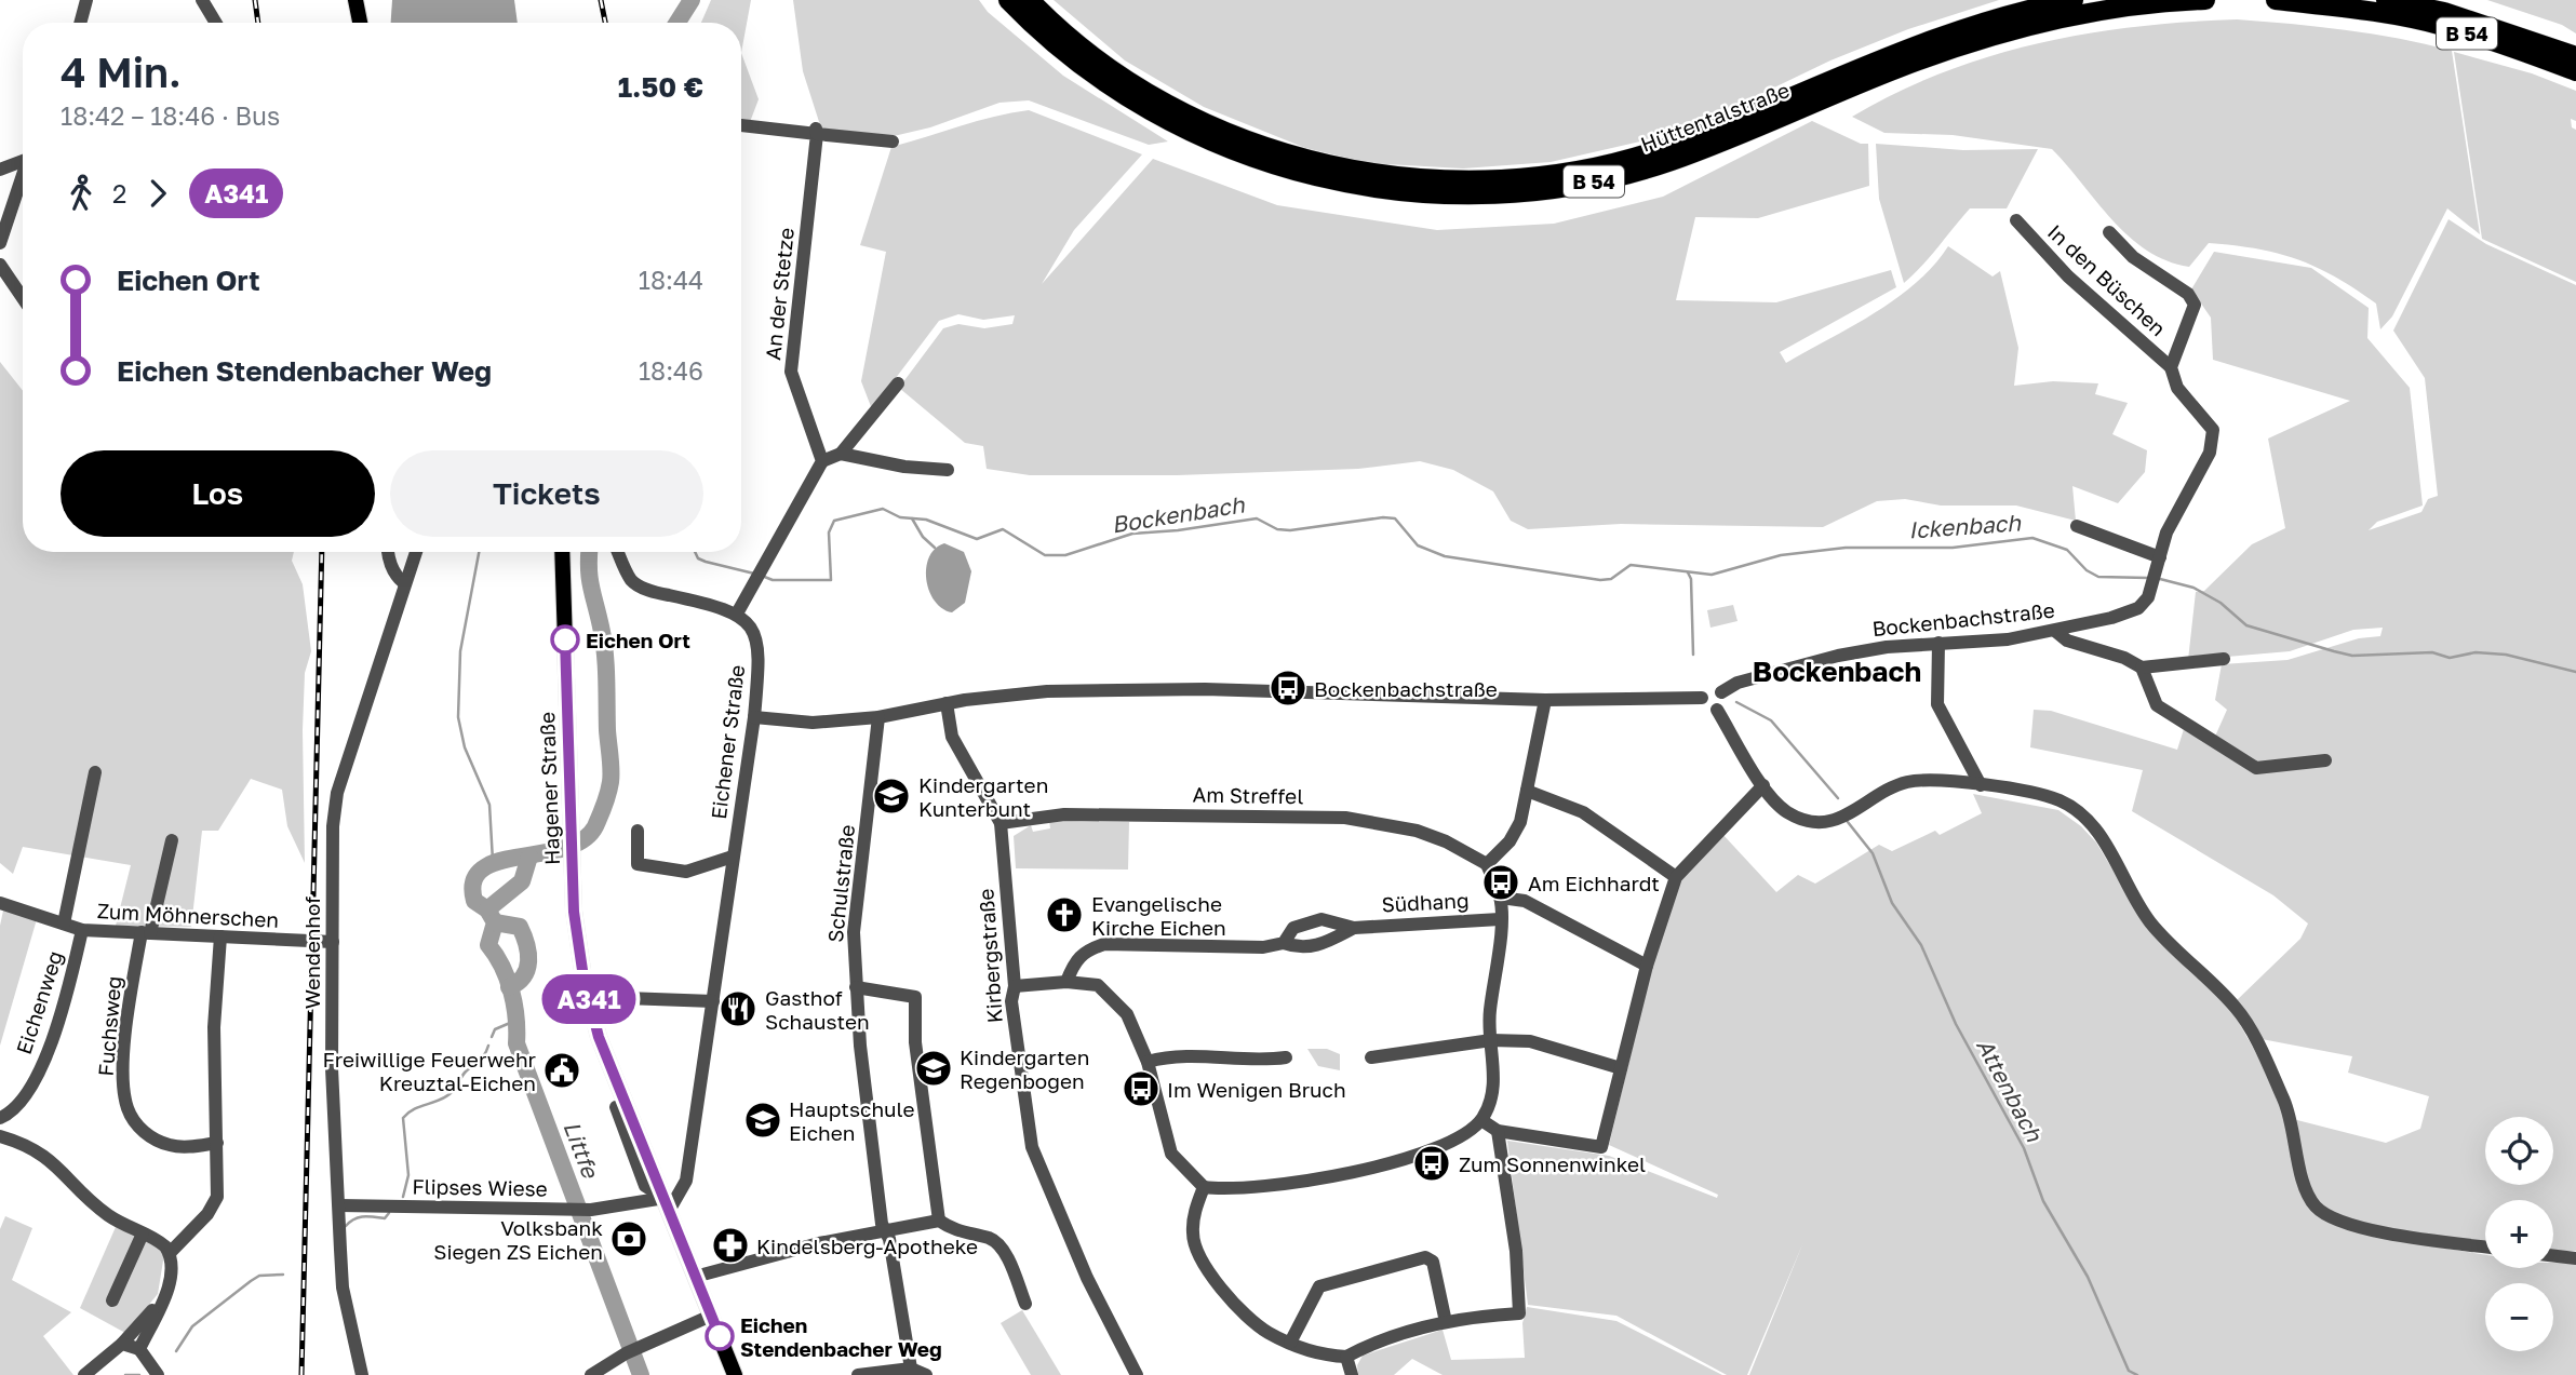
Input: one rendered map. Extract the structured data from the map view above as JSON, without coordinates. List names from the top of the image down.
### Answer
{
  "streets": {
    "highway": ["B 54", "Hüttentalstraße"],
    "main road": ["Hagener Straße"],
    "street": [
      "In den Büschen",
      "An der Stetze",
      "Bockenbachstraße",
      "Eichener Straße",
      "Am Streffel",
      "Schulstraße",
      "Südhang",
      "Zum Möhnerschen",
      "Wendenhof",
      "Kirbergstraße",
      "Eichenweg",
      "Fuchsweg",
      "Flipses Wiese"
    ]
  },
  "crossings": [
    ["In den Büschen", "Bockenbachstraße"],
    ["Eichener Straße", "Hagener Straße"],
    ["Eichener Straße", "Flipses Wiese"],
    ["Hagener Straße", "Flipses Wiese"],
    ["Am Streffel", "Kirbergstraße"],
    ["Zum Möhnerschen", "Wendenhof"],
    ["Zum Möhnerschen", "Eichenweg"],
    ["Zum Möhnerschen", "Fuchsweg"],
    ["Wendenhof", "Flipses Wiese"]
  ],
  "districts": ["Bockenbach"],
  "water": [
    "Bockenbach",
    "Ickenbach",
    "Attenbach",
    "Littfe"
  ],
  "places": {
    "other": ["Eichen Ort", "Eichen Stendenbacher Weg"],
    "bus stop": [
      "Bockenbachstraße",
      "Am Eichhardt",
      "Im Wenigen Bruch",
      "Zum Sonnenwinkel"
    ],
    "school or university": ["Kindergarten Kunterbunt", "Kindergarten Regenbogen", "Hauptschule Eichen"],
    "church": ["Evangelische Kirche Eichen"],
    "restaurant": ["Gasthof Schausten"],
    "public building": ["Freiwillige Feuerwehr Kreuztal-Eichen"],
    "bank": ["Volksbank Siegen ZS Eichen"],
    "pharmacy": ["Kindelsberg-Apotheke"]
  },
  "lines": ["bus line A341"],
  "page": {
    "on_map": "A341",
    "heading": ["4 Min.", "18:42 – 18:46 · Bus", "1.50 €"],
    "legs": ["2", "A341"],
    "list": [
      {
        "name": "Eichen Ort",
        "value": "18:44"
      },
      {
        "name": "Eichen Stendenbacher Weg",
        "value": "18:46"
      }
    ],
    "buttons": ["Los", "Tickets"],
    "map_buttons": ["+", "−"]
  }
}
